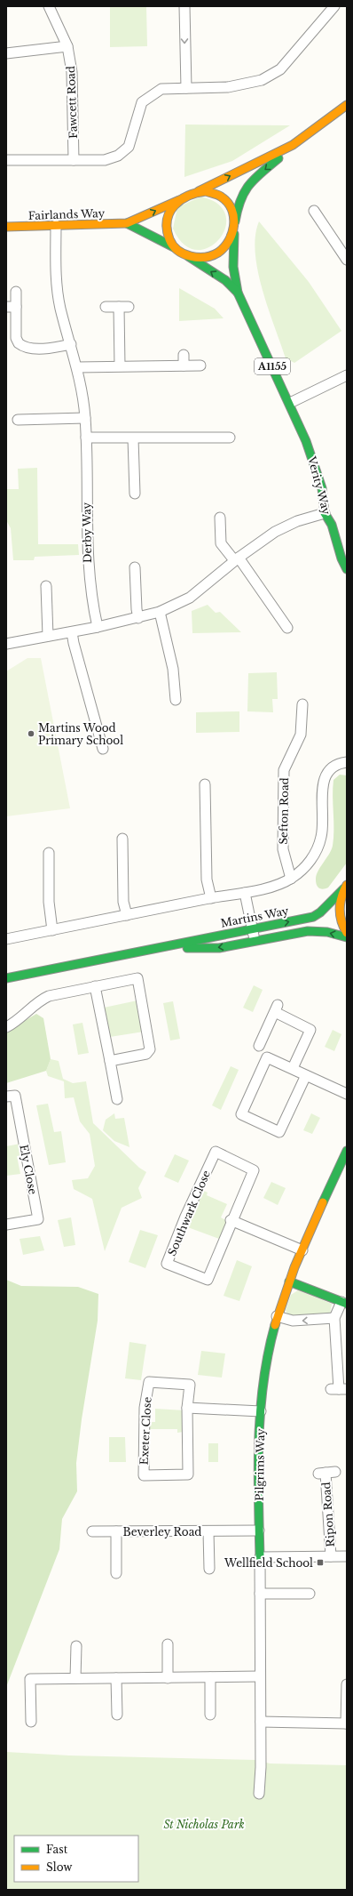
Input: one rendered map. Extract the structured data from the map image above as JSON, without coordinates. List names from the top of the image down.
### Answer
{
  "streets": {
    "main road": [
      "Fairlands Way",
      "A1155",
      "Verity Way",
      "Martins Way",
      "Pilgrims Way"
    ],
    "street": [
      "Fawcett Road",
      "Derby Way",
      "Sefton Road",
      "Ely Close",
      "Southwark Close",
      "Exeter Close",
      "Ripon Road",
      "Beverley Road"
    ]
  },
  "crossings": [
    ["Fairlands Way", "Verity Way"],
    ["Fairlands Way", "Derby Way"],
    ["Pilgrims Way", "Ripon Road"],
    ["Pilgrims Way", "Beverley Road"]
  ],
  "parks": ["St Nicholas Park"],
  "places": {
    "other": ["Martins Wood Primary School"],
    "transit": ["Wellfield School"]
  },
  "legend": ["Fast", "Slow"]
}
